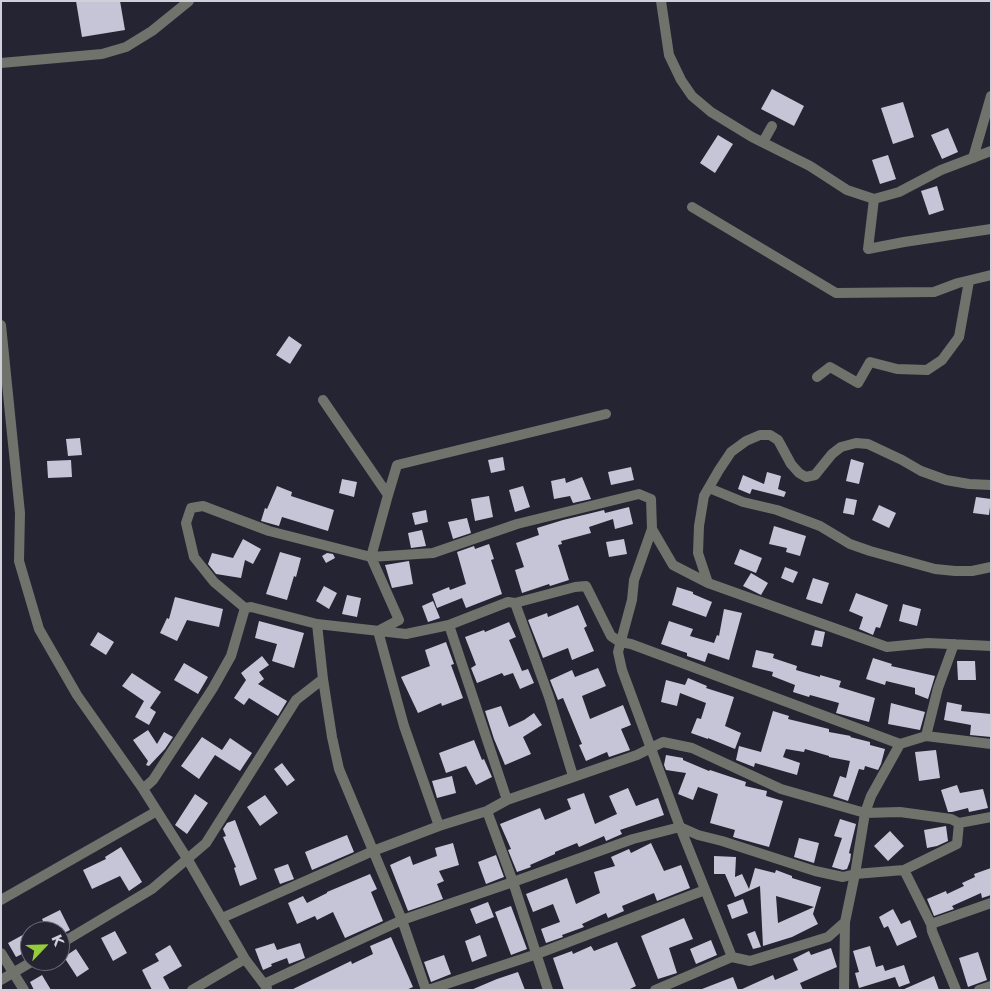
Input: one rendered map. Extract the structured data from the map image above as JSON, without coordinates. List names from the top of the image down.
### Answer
{
  "north": "top right"
}
